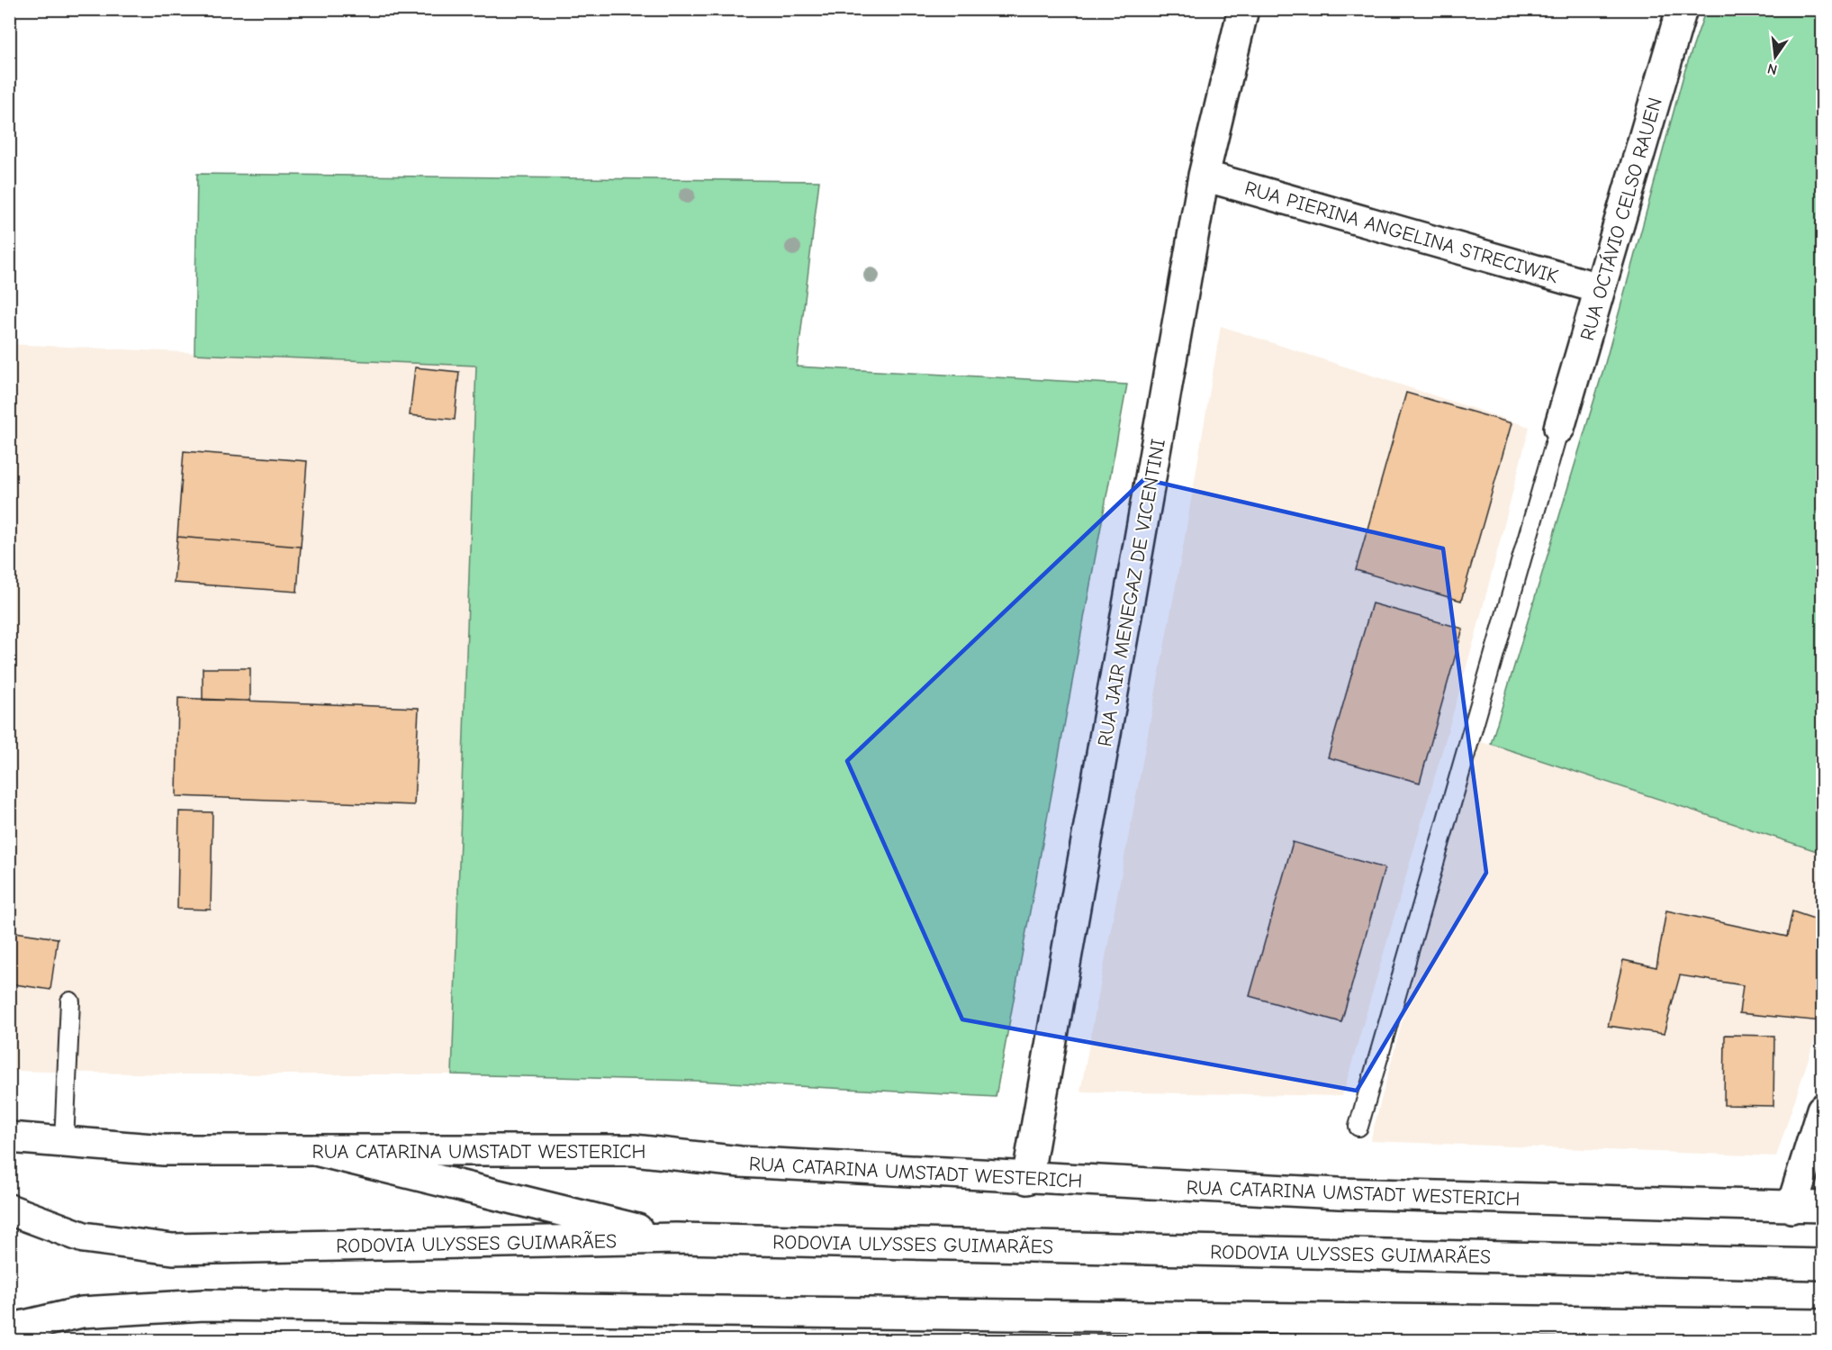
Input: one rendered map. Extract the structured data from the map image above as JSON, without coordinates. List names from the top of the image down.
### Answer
{
  "streets": {
    "main road": [
      "RUA OCTÁVIO CELSO RAUEN",
      "RUA PIERINA ANGELINA STRECIWIK",
      "RUA JAIR MENEGAZ DE VICENTINI",
      "RUA CATARINA UMSTADT WESTERICH",
      "RODOVIA ULYSSES GUIMARÃES"
    ]
  },
  "crossings": [
    ["RUA OCTÁVIO CELSO RAUEN", "RUA PIERINA ANGELINA STRECIWIK"],
    ["RUA PIERINA ANGELINA STRECIWIK", "RUA JAIR MENEGAZ DE VICENTINI"],
    ["RUA JAIR MENEGAZ DE VICENTINI", "RUA CATARINA UMSTADT WESTERICH"]
  ],
  "north": "bottom"
}
